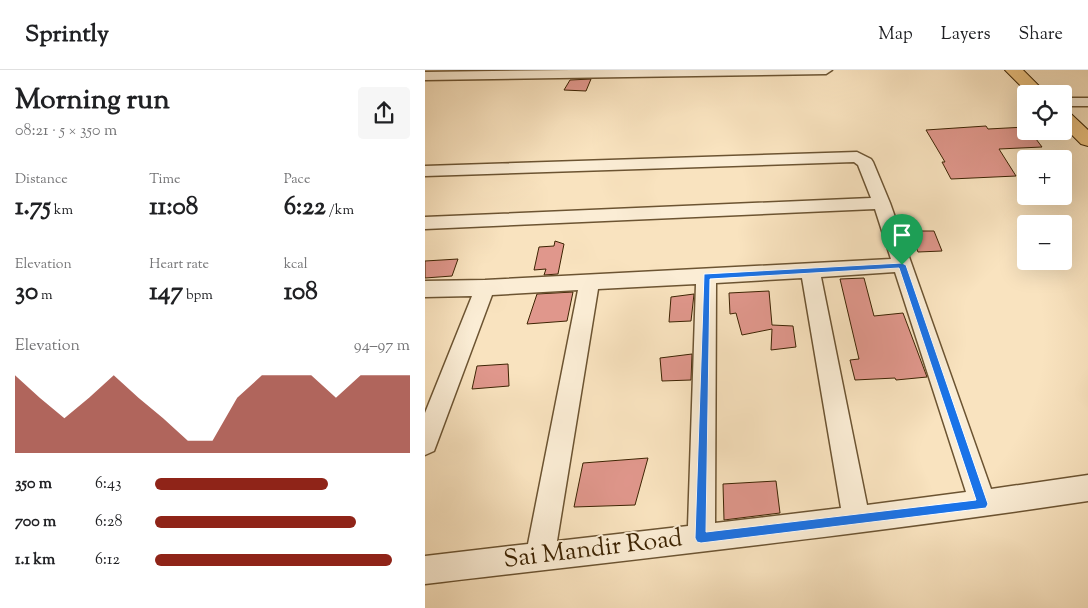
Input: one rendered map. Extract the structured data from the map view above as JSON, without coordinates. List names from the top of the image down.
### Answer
{
  "streets": {
    "street": ["Sai Mandir Road"]
  },
  "page": {
    "header": "Sprintly",
    "nav": ["Map", "Layers", "Share"],
    "heading": ["Morning run", "08:21 · 5 × 350 m"],
    "map_buttons": ["+", "−"],
    "stats": [
      ["Distance", "1.75 km"],
      ["Time", "11:08"],
      ["Pace", "6:22 /km"],
      ["Elevation", "30 m"],
      ["Heart rate", "147 bpm"],
      ["kcal", "108"]
    ],
    "chart": ["Elevation", "94–97 m"],
    "list": [
      {
        "name": "350 m",
        "note": "6:43"
      },
      {
        "name": "700 m",
        "note": "6:28"
      },
      {
        "name": "1.1 km",
        "note": "6:12"
      }
    ]
  }
}
